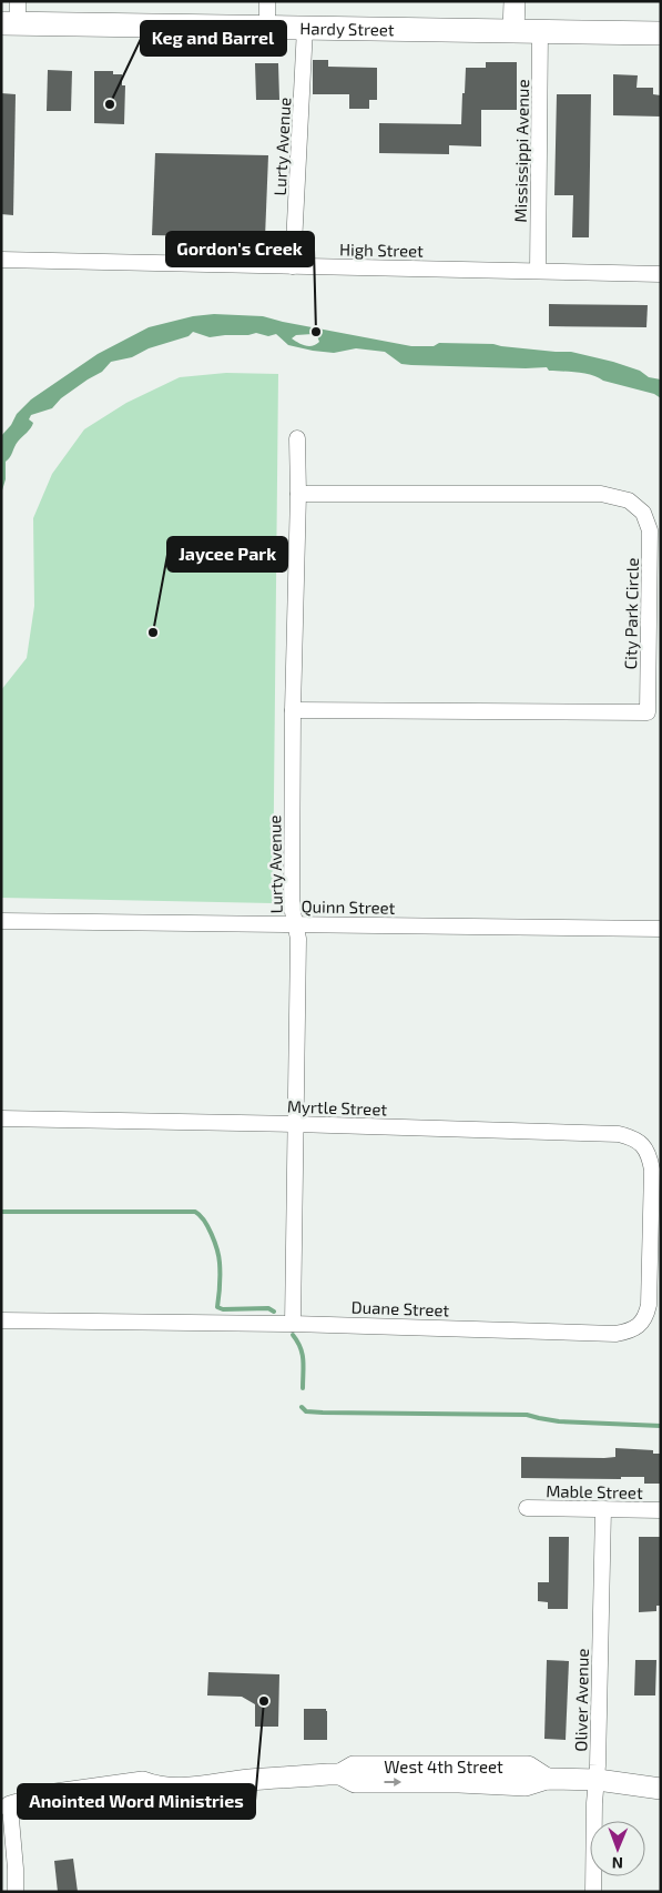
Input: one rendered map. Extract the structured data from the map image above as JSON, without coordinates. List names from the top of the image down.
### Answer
{
  "streets": {
    "main road": ["Hardy Street", "West 4th Street"],
    "street": [
      "Lurty Avenue",
      "Mississippi Avenue",
      "High Street",
      "City Park Circle",
      "Quinn Street",
      "Myrtle Street",
      "Duane Street",
      "Mable Street",
      "Oliver Avenue"
    ]
  },
  "crossings": [
    ["Hardy Street", "Lurty Avenue"],
    ["Hardy Street", "Mississippi Avenue"],
    ["Lurty Avenue", "High Street"],
    ["Lurty Avenue", "City Park Circle"],
    ["Lurty Avenue", "Quinn Street"],
    ["Lurty Avenue", "Myrtle Street"],
    ["Lurty Avenue", "Duane Street"],
    ["Mississippi Avenue", "High Street"],
    ["Myrtle Street", "Duane Street"],
    ["Mable Street", "Oliver Avenue"],
    ["Oliver Avenue", "West 4th Street"]
  ],
  "places": [
    "Keg and Barrel",
    "Gordon's Creek",
    "Jaycee Park",
    "Anointed Word Ministries"
  ],
  "north": "bottom"
}
